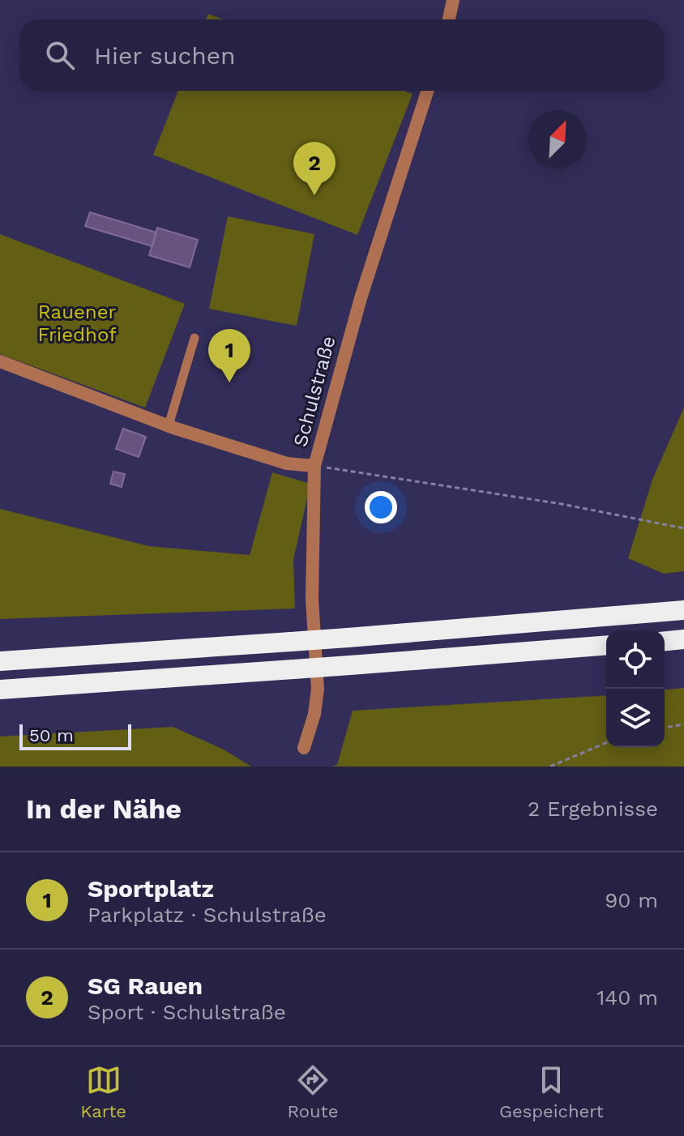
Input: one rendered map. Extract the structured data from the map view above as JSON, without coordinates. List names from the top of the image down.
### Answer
{
  "streets": {
    "street": ["Schulstraße"]
  },
  "parks": ["Rauener Friedhof"],
  "scale_bar": "50 m",
  "north": "top right",
  "page": {
    "search": "Hier suchen",
    "pins": ["2", "1"],
    "scale": "50 m",
    "heading": ["In der Nähe", "2 Ergebnisse"],
    "list": [
      {
        "mark": "1",
        "name": "Sportplatz",
        "note": "Parkplatz · Schulstraße",
        "value": "90 m"
      },
      {
        "mark": "2",
        "name": "SG Rauen",
        "note": "Sport · Schulstraße",
        "value": "140 m"
      }
    ],
    "nav": ["Karte", "Route", "Gespeichert"]
  }
}
